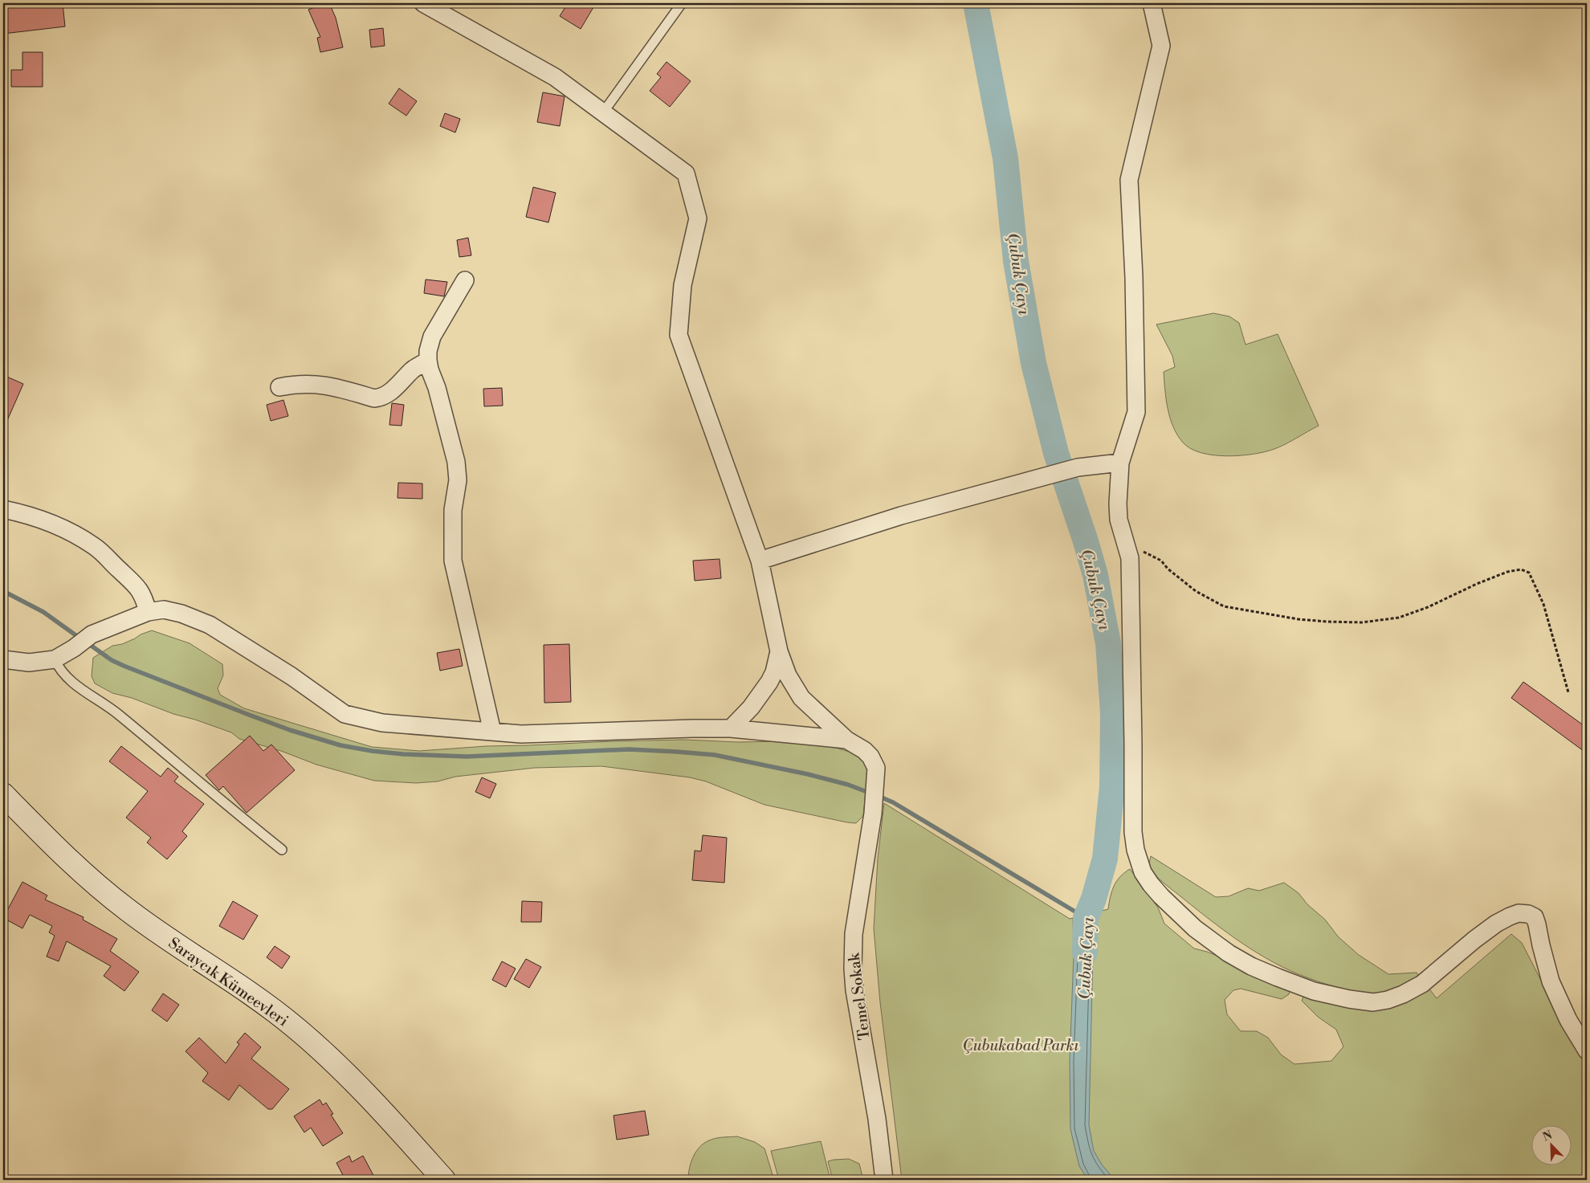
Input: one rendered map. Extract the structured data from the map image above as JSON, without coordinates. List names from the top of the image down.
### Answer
{
  "streets": {
    "main road": ["Saraycık Kümeevleri"],
    "street": ["Temel Sokak"]
  },
  "water": ["Çubuk Çayı"],
  "parks": ["Çubukabad Parkı"],
  "north": "top left"
}
